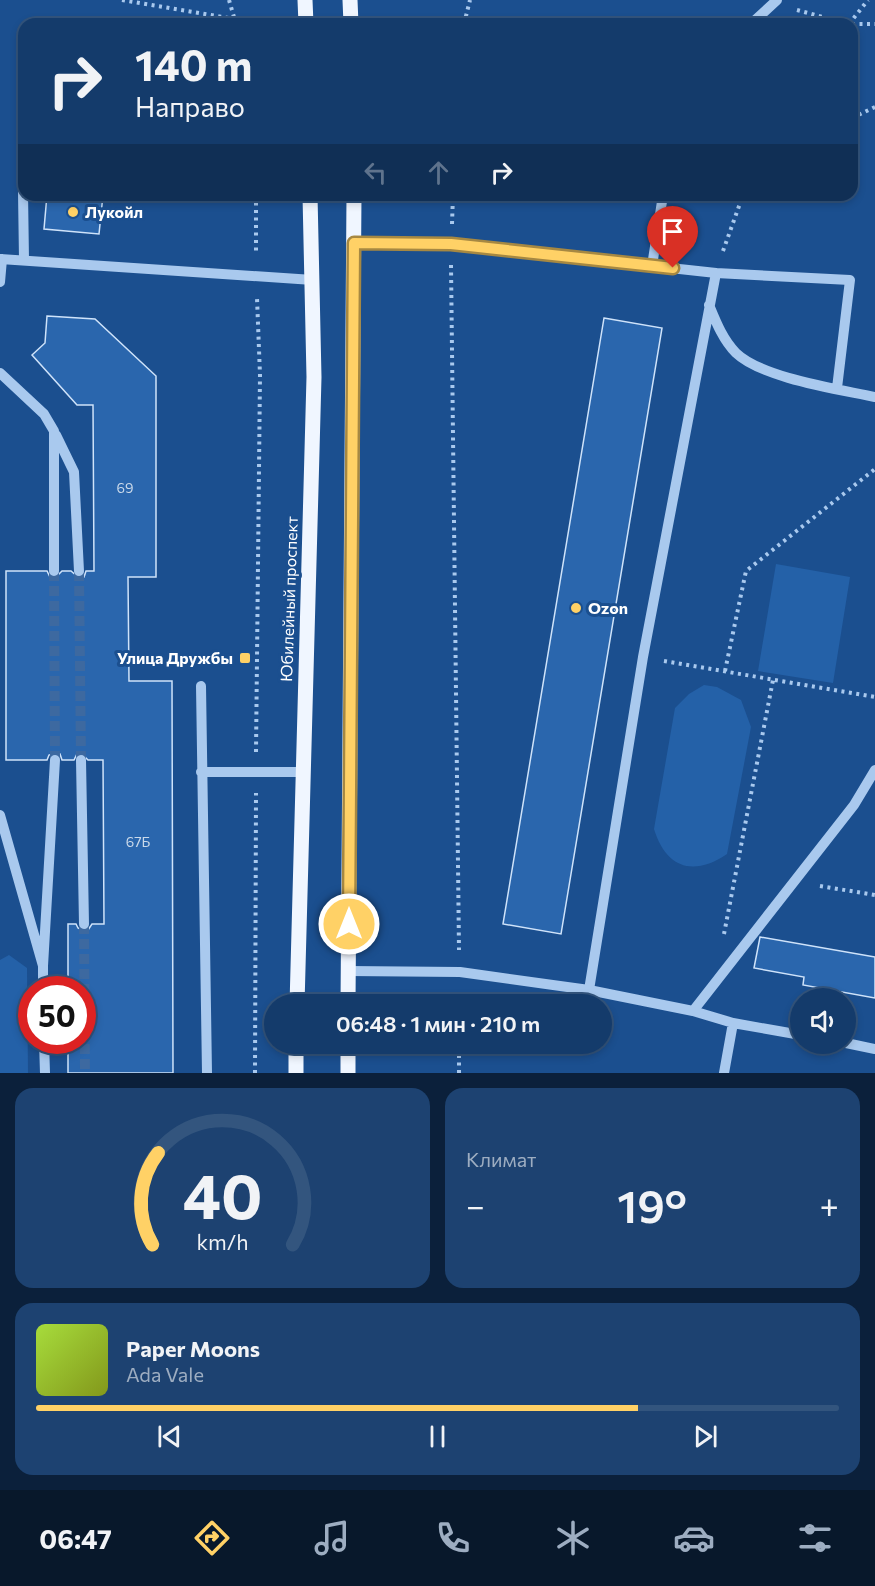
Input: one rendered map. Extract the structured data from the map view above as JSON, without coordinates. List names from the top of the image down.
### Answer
{
  "streets": {
    "main road": ["Юбилейный проспект"]
  },
  "places": {
    "other": ["Лукойл", "Ozon"],
    "transit": ["Улица Дружбы"]
  },
  "house_numbers": ["69", "67Б"],
  "page": {
    "turn": ["140 m", "Направо"],
    "limit": "50",
    "trip": "06:48 · 1 мин · 210 m",
    "tile": "Климат",
    "heat": ["−", "19°", "+"],
    "song": ["Paper Moons", "Ada Vale"],
    "tabs": "06:47",
    "gauge": ["40", "km/h"]
  }
}
